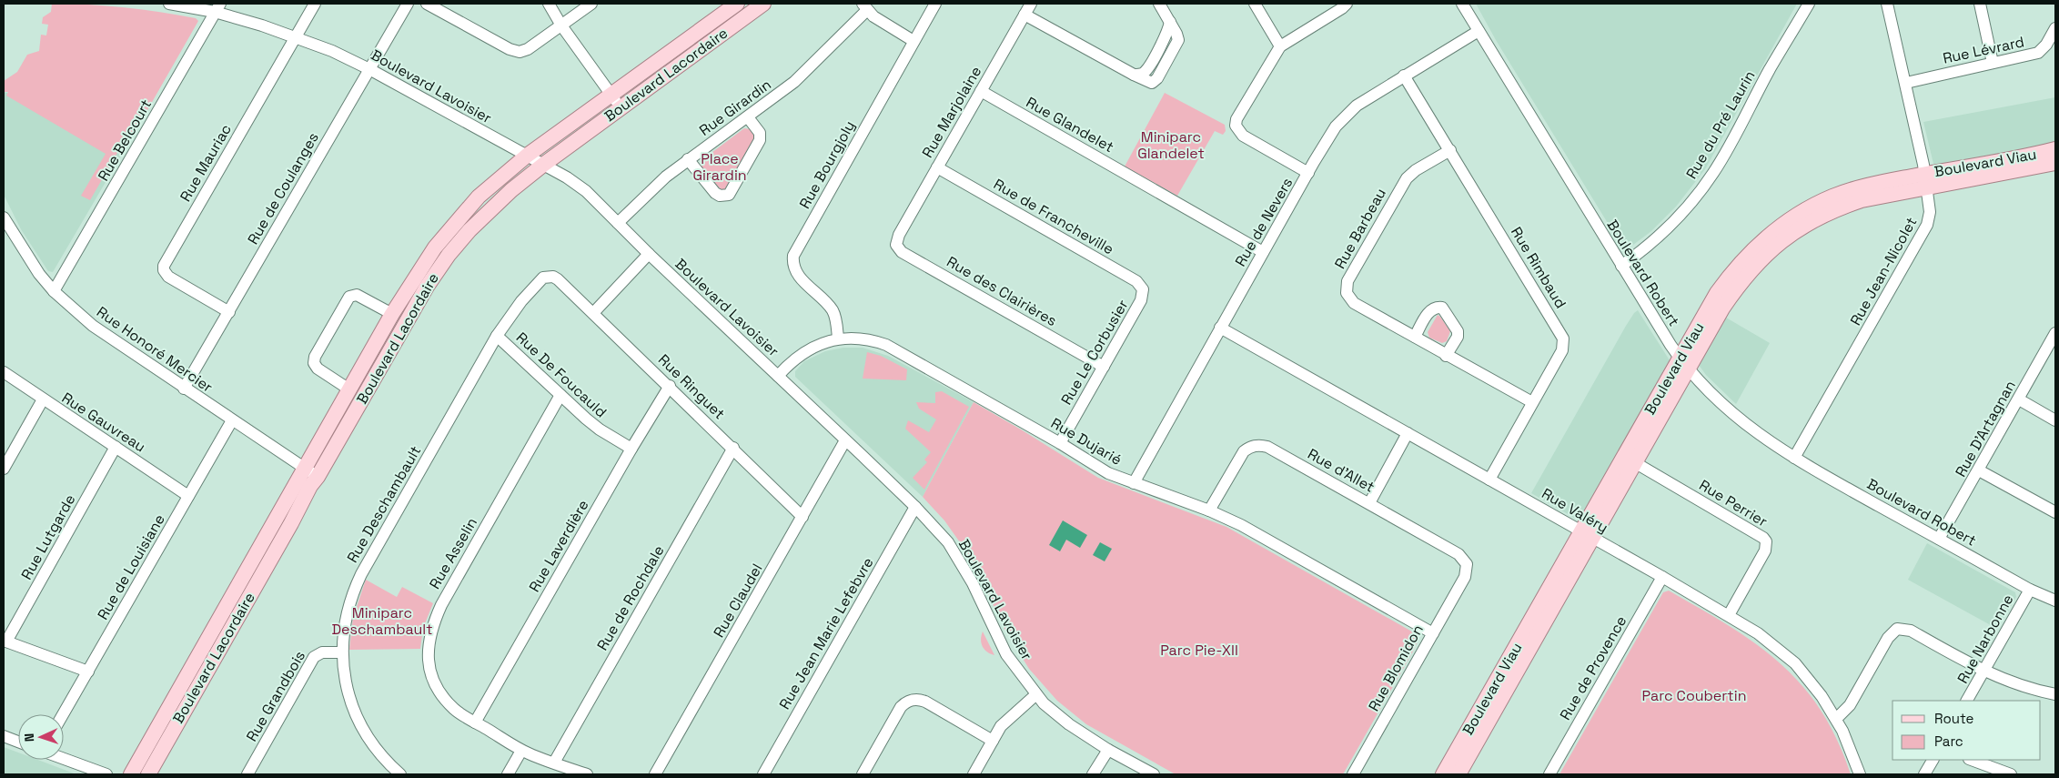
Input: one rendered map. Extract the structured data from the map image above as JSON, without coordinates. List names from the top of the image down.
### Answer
{
  "streets": {
    "main road": ["Boulevard Lacordaire", "Boulevard Viau"],
    "street": [
      "Rue Lévrard",
      "Boulevard Lavoisier",
      "Rue Girardin",
      "Rue Marjolaine",
      "Rue Glandelet",
      "Rue du Pré Laurin",
      "Rue Belcourt",
      "Rue Mauriac",
      "Rue Bourgjoly",
      "Rue de Coulanges",
      "Rue de Francheville",
      "Rue de Nevers",
      "Rue Barbeau",
      "Rue Rimbaud",
      "Rue Jean-Nicolet",
      "Boulevard Robert",
      "Rue des Clairières",
      "Rue Honoré Mercier",
      "Rue Le Corbusier",
      "Rue De Foucauld",
      "Rue Ringuet",
      "Rue Gauvreau",
      "Rue D'Artagnan",
      "Rue Dujarié",
      "Rue d'Allet",
      "Rue Perrier",
      "Rue Deschambault",
      "Rue Valéry",
      "Rue Lutgarde",
      "Rue Laverdière",
      "Rue Asselin",
      "Rue de Louisiane",
      "Rue de Rochdale",
      "Rue Claudel",
      "Rue Jean Marie Lefebvre",
      "Rue Narbonne",
      "Rue Blomidon",
      "Rue de Provence",
      "Rue Grandbois"
    ]
  },
  "crossings": [
    ["Rue Lévrard", "Rue Jean-Nicolet"],
    ["Boulevard Lacordaire", "Boulevard Lavoisier"],
    ["Boulevard Lacordaire", "Rue Honoré Mercier"],
    ["Boulevard Lavoisier", "Rue Girardin"],
    ["Boulevard Lavoisier", "Rue Belcourt"],
    ["Boulevard Lavoisier", "Rue Mauriac"],
    ["Boulevard Lavoisier", "Rue de Coulanges"],
    ["Boulevard Lavoisier", "Rue Dujarié"],
    ["Boulevard Lavoisier", "Rue Claudel"],
    ["Boulevard Lavoisier", "Rue Jean Marie Lefebvre"],
    ["Rue Marjolaine", "Rue Glandelet"],
    ["Rue Marjolaine", "Rue de Francheville"],
    ["Rue Marjolaine", "Rue des Clairières"],
    ["Rue Glandelet", "Rue de Nevers"],
    ["Rue du Pré Laurin", "Boulevard Robert"],
    ["Rue Belcourt", "Rue Honoré Mercier"],
    ["Rue Mauriac", "Rue de Coulanges"],
    ["Boulevard Viau", "Rue Jean-Nicolet"],
    ["Boulevard Viau", "Boulevard Robert"],
    ["Boulevard Viau", "Rue Perrier"],
    ["Boulevard Viau", "Rue Valéry"],
    ["Rue Bourgjoly", "Rue Dujarié"],
    ["Rue de Coulanges", "Rue Honoré Mercier"],
    ["Rue de Francheville", "Rue Le Corbusier"],
    ["Rue de Nevers", "Rue Rimbaud"],
    ["Rue de Nevers", "Boulevard Robert"],
    ["Rue de Nevers", "Rue Dujarié"],
    ["Rue de Nevers", "Rue Valéry"],
    ["Rue Barbeau", "Rue Rimbaud"],
    ["Rue Rimbaud", "Rue Valéry"],
    ["Rue Jean-Nicolet", "Boulevard Robert"],
    ["Boulevard Robert", "Rue D'Artagnan"],
    ["Boulevard Robert", "Rue Narbonne"],
    ["Rue des Clairières", "Rue Le Corbusier"],
    ["Rue Honoré Mercier", "Rue de Louisiane"],
    ["Rue Le Corbusier", "Rue Dujarié"],
    ["Rue De Foucauld", "Rue Deschambault"],
    ["Rue De Foucauld", "Rue Laverdière"],
    ["Rue De Foucauld", "Rue Asselin"],
    ["Rue Ringuet", "Rue Deschambault"],
    ["Rue Ringuet", "Rue Laverdière"],
    ["Rue Ringuet", "Rue de Rochdale"],
    ["Rue Ringuet", "Rue Claudel"],
    ["Rue Gauvreau", "Rue Lutgarde"],
    ["Rue Gauvreau", "Rue de Louisiane"],
    ["Rue Dujarié", "Rue d'Allet"],
    ["Rue Dujarié", "Rue Blomidon"],
    ["Rue d'Allet", "Rue Blomidon"],
    ["Rue Perrier", "Rue Valéry"],
    ["Rue Deschambault", "Rue Grandbois"],
    ["Rue Valéry", "Rue de Provence"],
    ["Rue Laverdière", "Rue Asselin"],
    ["Rue Asselin", "Rue de Rochdale"]
  ],
  "parks": [
    "Miniparc Glandelet",
    "Place Girardin",
    "Miniparc Deschambault",
    "Parc Pie-XII",
    "Parc Coubertin"
  ],
  "legend": ["Route", "Parc"],
  "north": "left"
}
